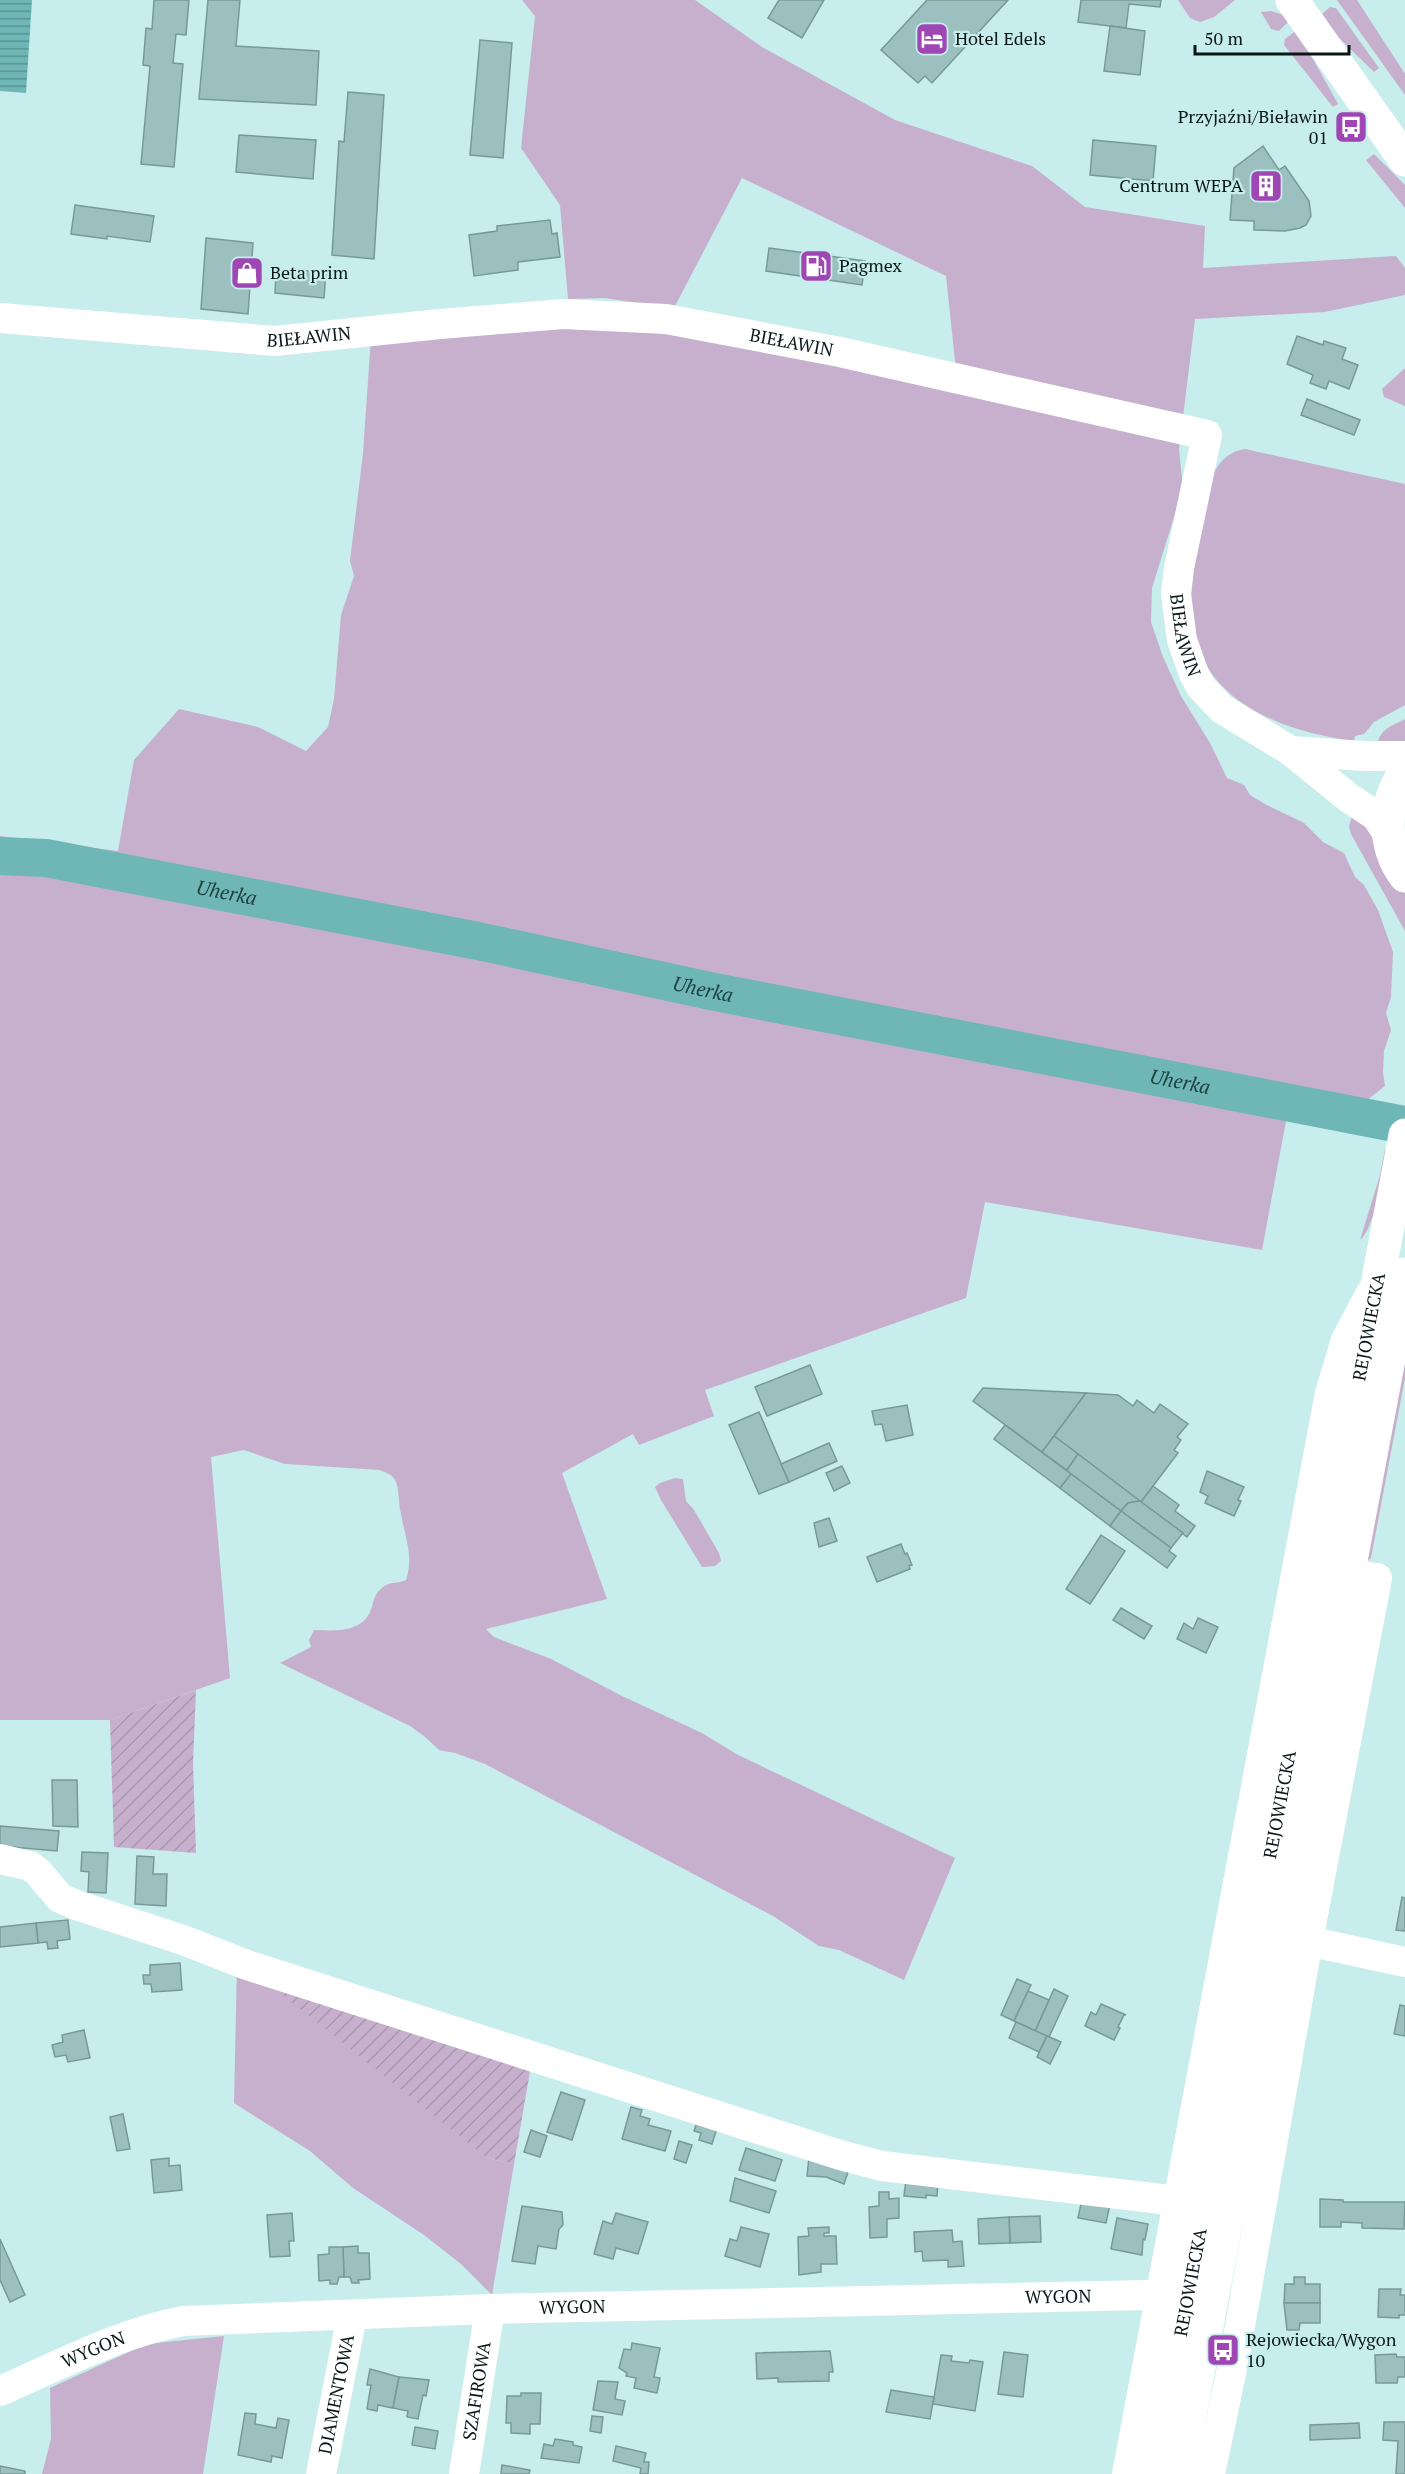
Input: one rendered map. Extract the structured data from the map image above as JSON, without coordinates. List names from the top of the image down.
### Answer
{
  "streets": {
    "highway": ["REJOWIECKA"],
    "street": [
      "BIEŁAWIN",
      "WYGON",
      "SZAFIROWA",
      "DIAMENTOWA"
    ]
  },
  "crossings": [
    ["WYGON", "SZAFIROWA"],
    ["WYGON", "DIAMENTOWA"]
  ],
  "water": ["Uherka"],
  "places": {
    "hotel": ["Hotel Edels"],
    "bus stop": ["Przyjaźni/Bieławin 01", "Rejowiecka/Wygon 10"],
    "building": ["Centrum WEPA"],
    "fuel station": ["Pagmex"],
    "shop": ["Beta prim"]
  },
  "scale_bar": "50 m"
}
